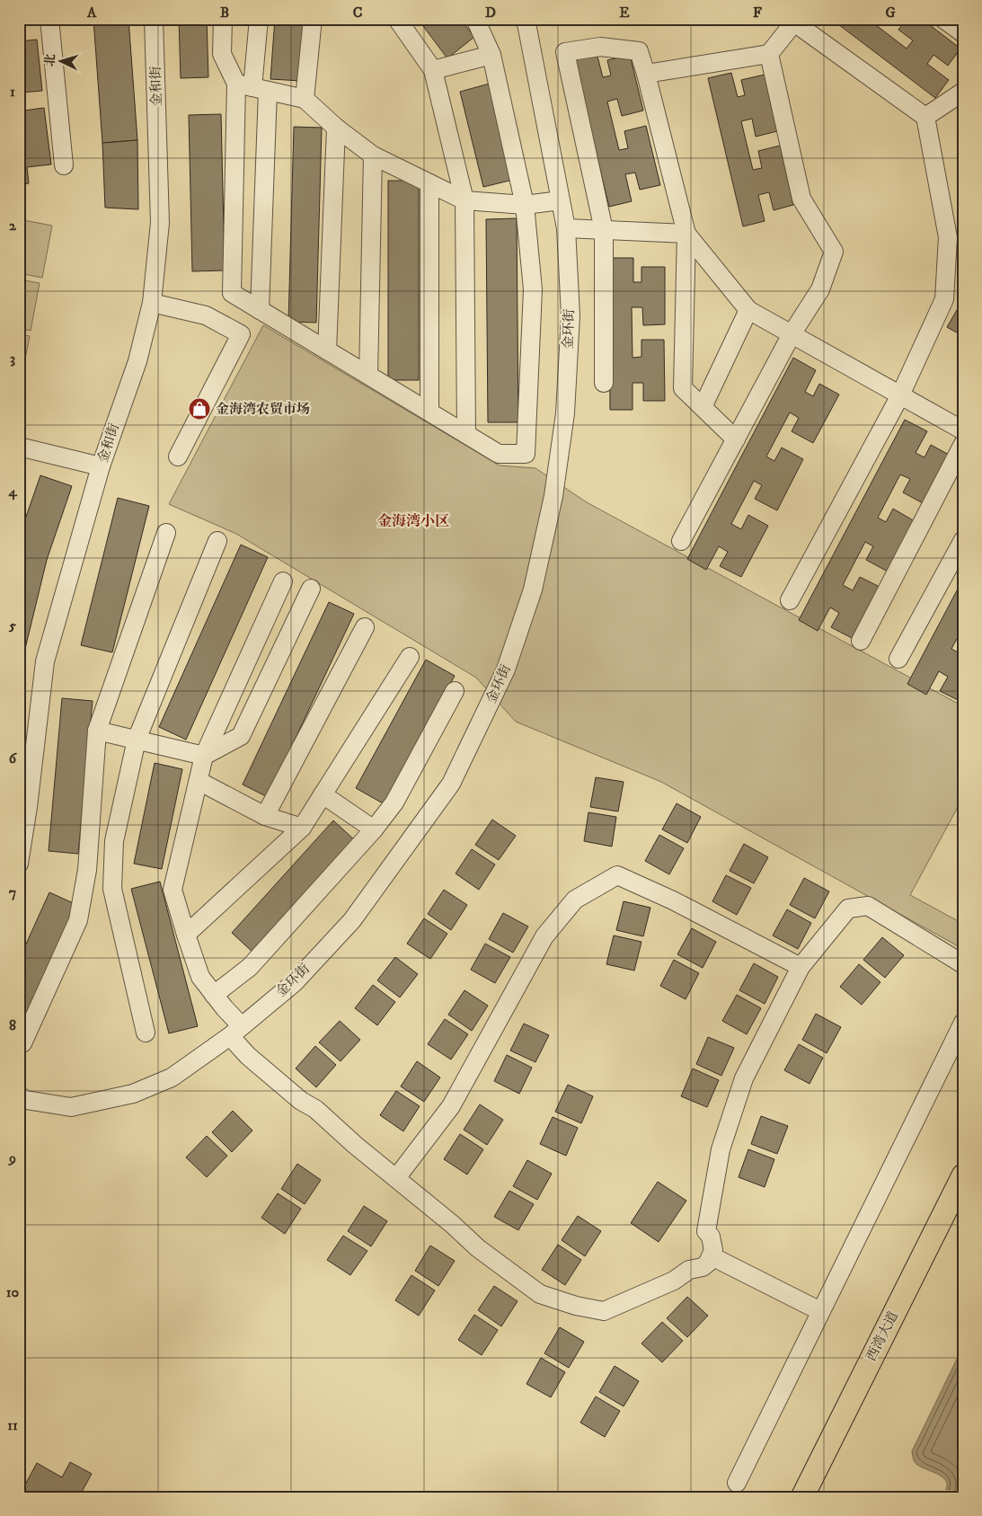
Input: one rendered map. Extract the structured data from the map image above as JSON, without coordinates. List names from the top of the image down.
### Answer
{
  "streets": {
    "main road": ["西湾大道"],
    "street": ["金和街", "金环街"]
  },
  "districts": ["金海湾小区"],
  "places": {
    "shop": ["金海湾农贸市场"]
  },
  "north": "left",
  "grid": {
    "columns": [
      "A",
      "B",
      "C",
      "D",
      "E",
      "F",
      "G"
    ],
    "rows": [
      "1",
      "2",
      "3",
      "4",
      "5",
      "6",
      "7",
      "8",
      "9",
      "10",
      "11"
    ]
  }
}
